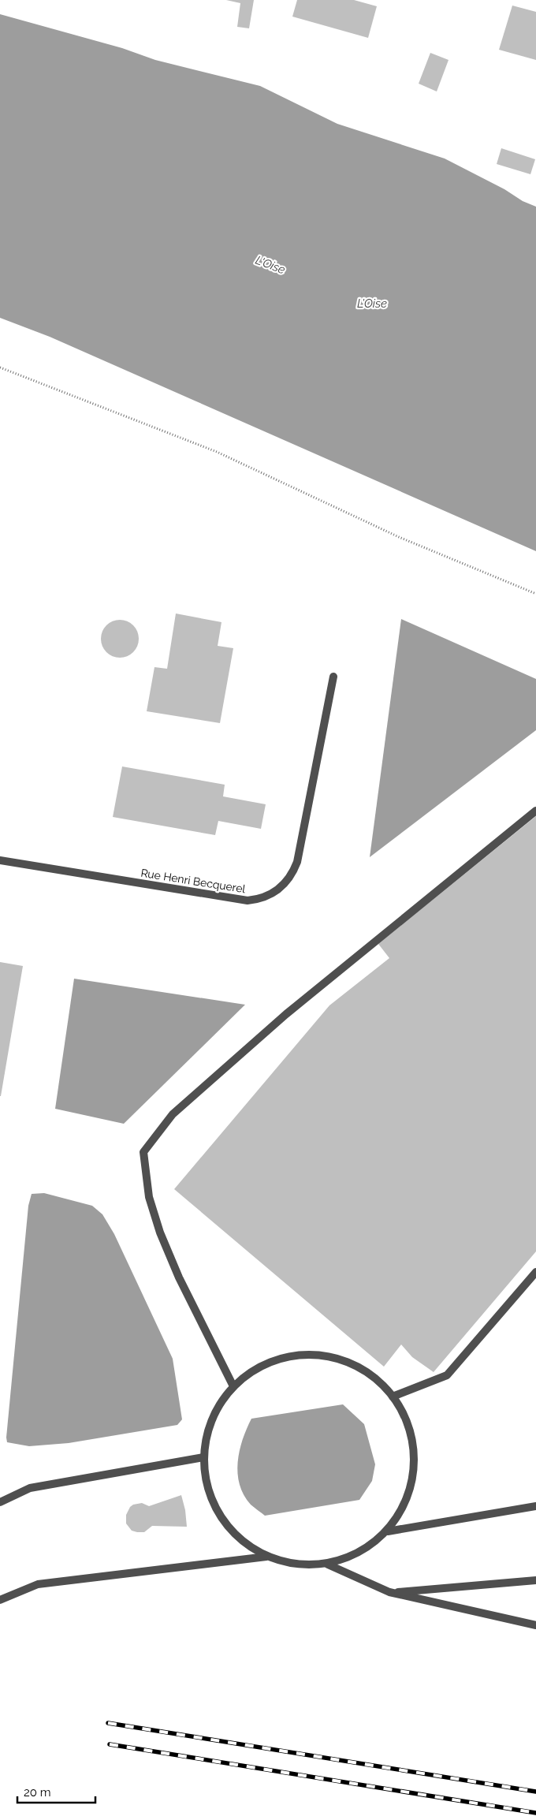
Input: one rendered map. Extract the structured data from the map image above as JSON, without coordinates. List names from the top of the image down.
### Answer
{
  "streets": {
    "street": ["Rue Henri Becquerel"]
  },
  "water": ["L'Oise", "L’Oise"],
  "scale_bar": "20 m"
}
